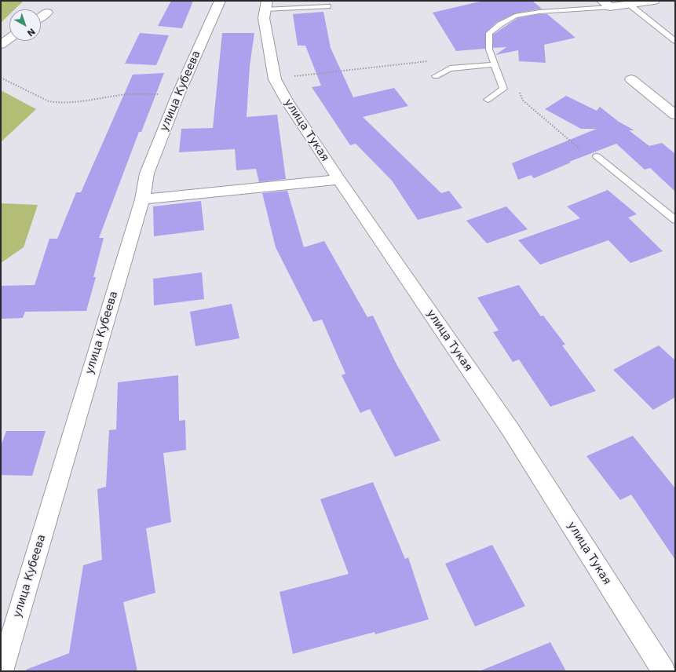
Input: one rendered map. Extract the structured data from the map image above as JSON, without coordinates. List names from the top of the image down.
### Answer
{
  "streets": {
    "street": ["улица Кубеева", "улица Тукая"]
  },
  "north": "bottom right"
}
